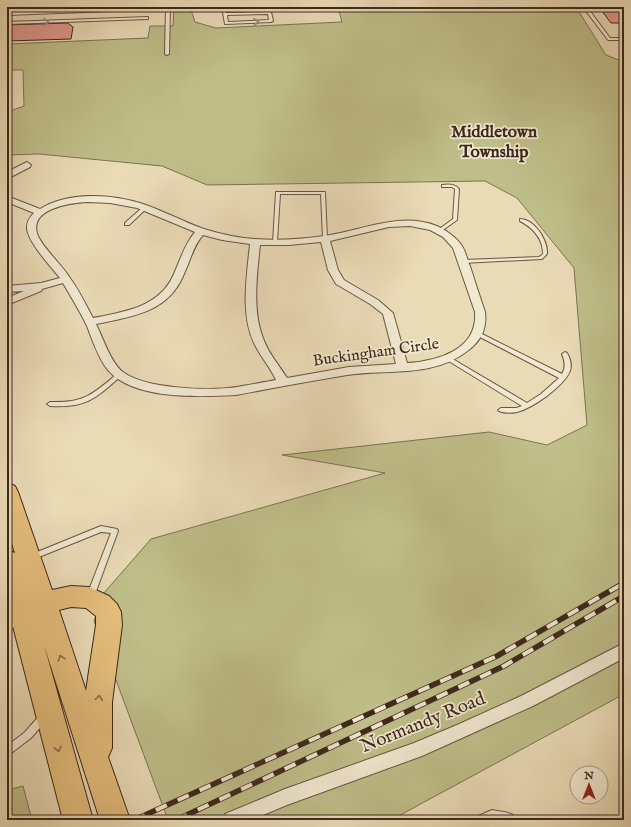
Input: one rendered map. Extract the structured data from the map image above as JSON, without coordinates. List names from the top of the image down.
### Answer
{
  "streets": {
    "street": ["Buckingham Circle", "Normandy Road"]
  },
  "districts": ["Middletown Township"],
  "north": "top"
}
